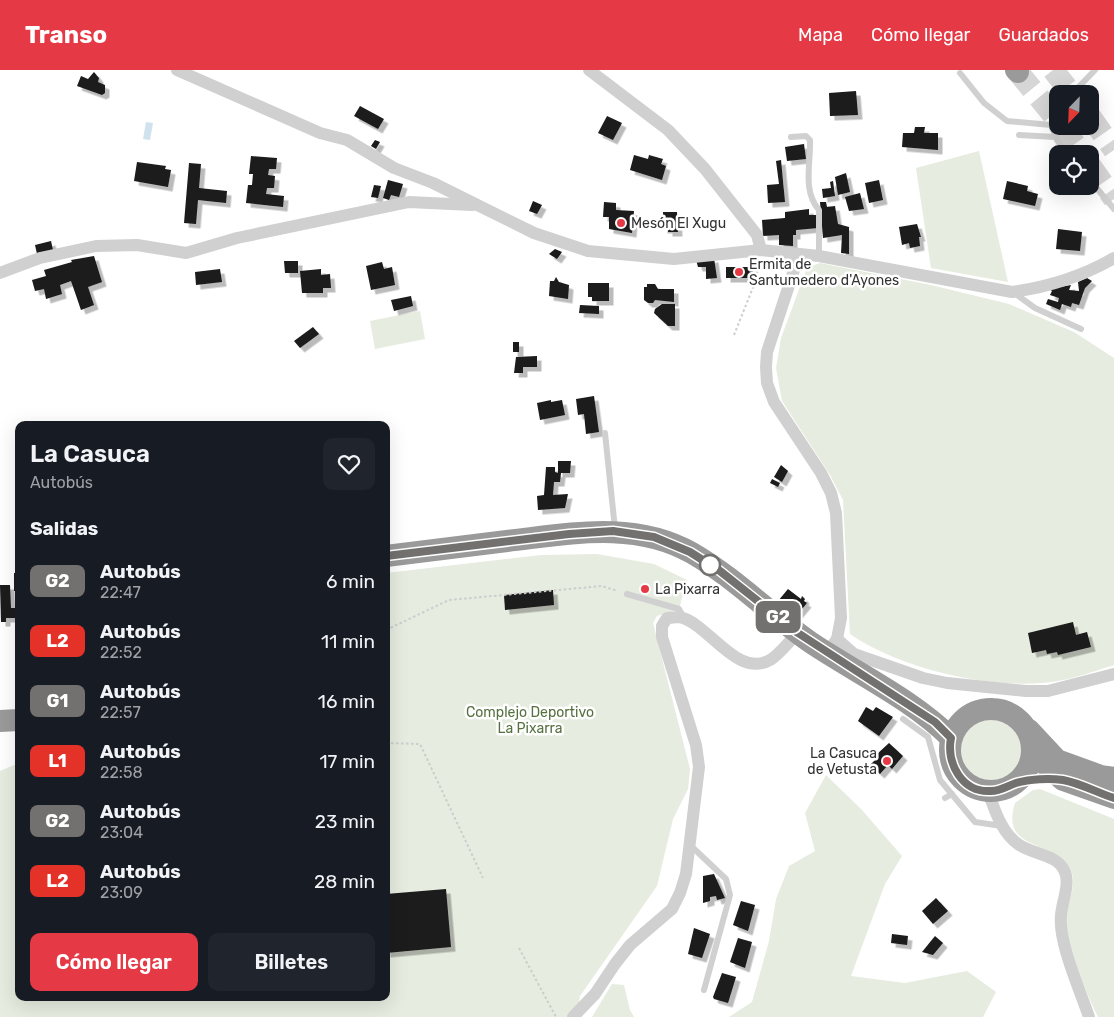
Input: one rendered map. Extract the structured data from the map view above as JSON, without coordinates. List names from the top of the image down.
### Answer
{
  "parks": ["Complejo Deportivo La Pixarra"],
  "places": [
    "Mesón El Xugu",
    "Ermita de Santumedero d'Ayones",
    "La Pixarra",
    "La Casuca de Vetusta"
  ],
  "lines": ["bus line G2"],
  "north": "bottom left",
  "page": {
    "header": "Transo",
    "nav": ["Mapa", "Cómo llegar", "Guardados"],
    "on_map": "G2",
    "heading": [
      ["La Casuca", "Autobús"],
      "Salidas"
    ],
    "list": [
      {
        "mark": "G2",
        "name": "Autobús",
        "note": "22:47",
        "value": "6 min"
      },
      {
        "mark": "L2",
        "name": "Autobús",
        "note": "22:52",
        "value": "11 min"
      },
      {
        "mark": "G1",
        "name": "Autobús",
        "note": "22:57",
        "value": "16 min"
      },
      {
        "mark": "L1",
        "name": "Autobús",
        "note": "22:58",
        "value": "17 min"
      },
      {
        "mark": "G2",
        "name": "Autobús",
        "note": "23:04",
        "value": "23 min"
      },
      {
        "mark": "L2",
        "name": "Autobús",
        "note": "23:09",
        "value": "28 min"
      }
    ],
    "buttons": ["Cómo llegar", "Billetes"]
  }
}
